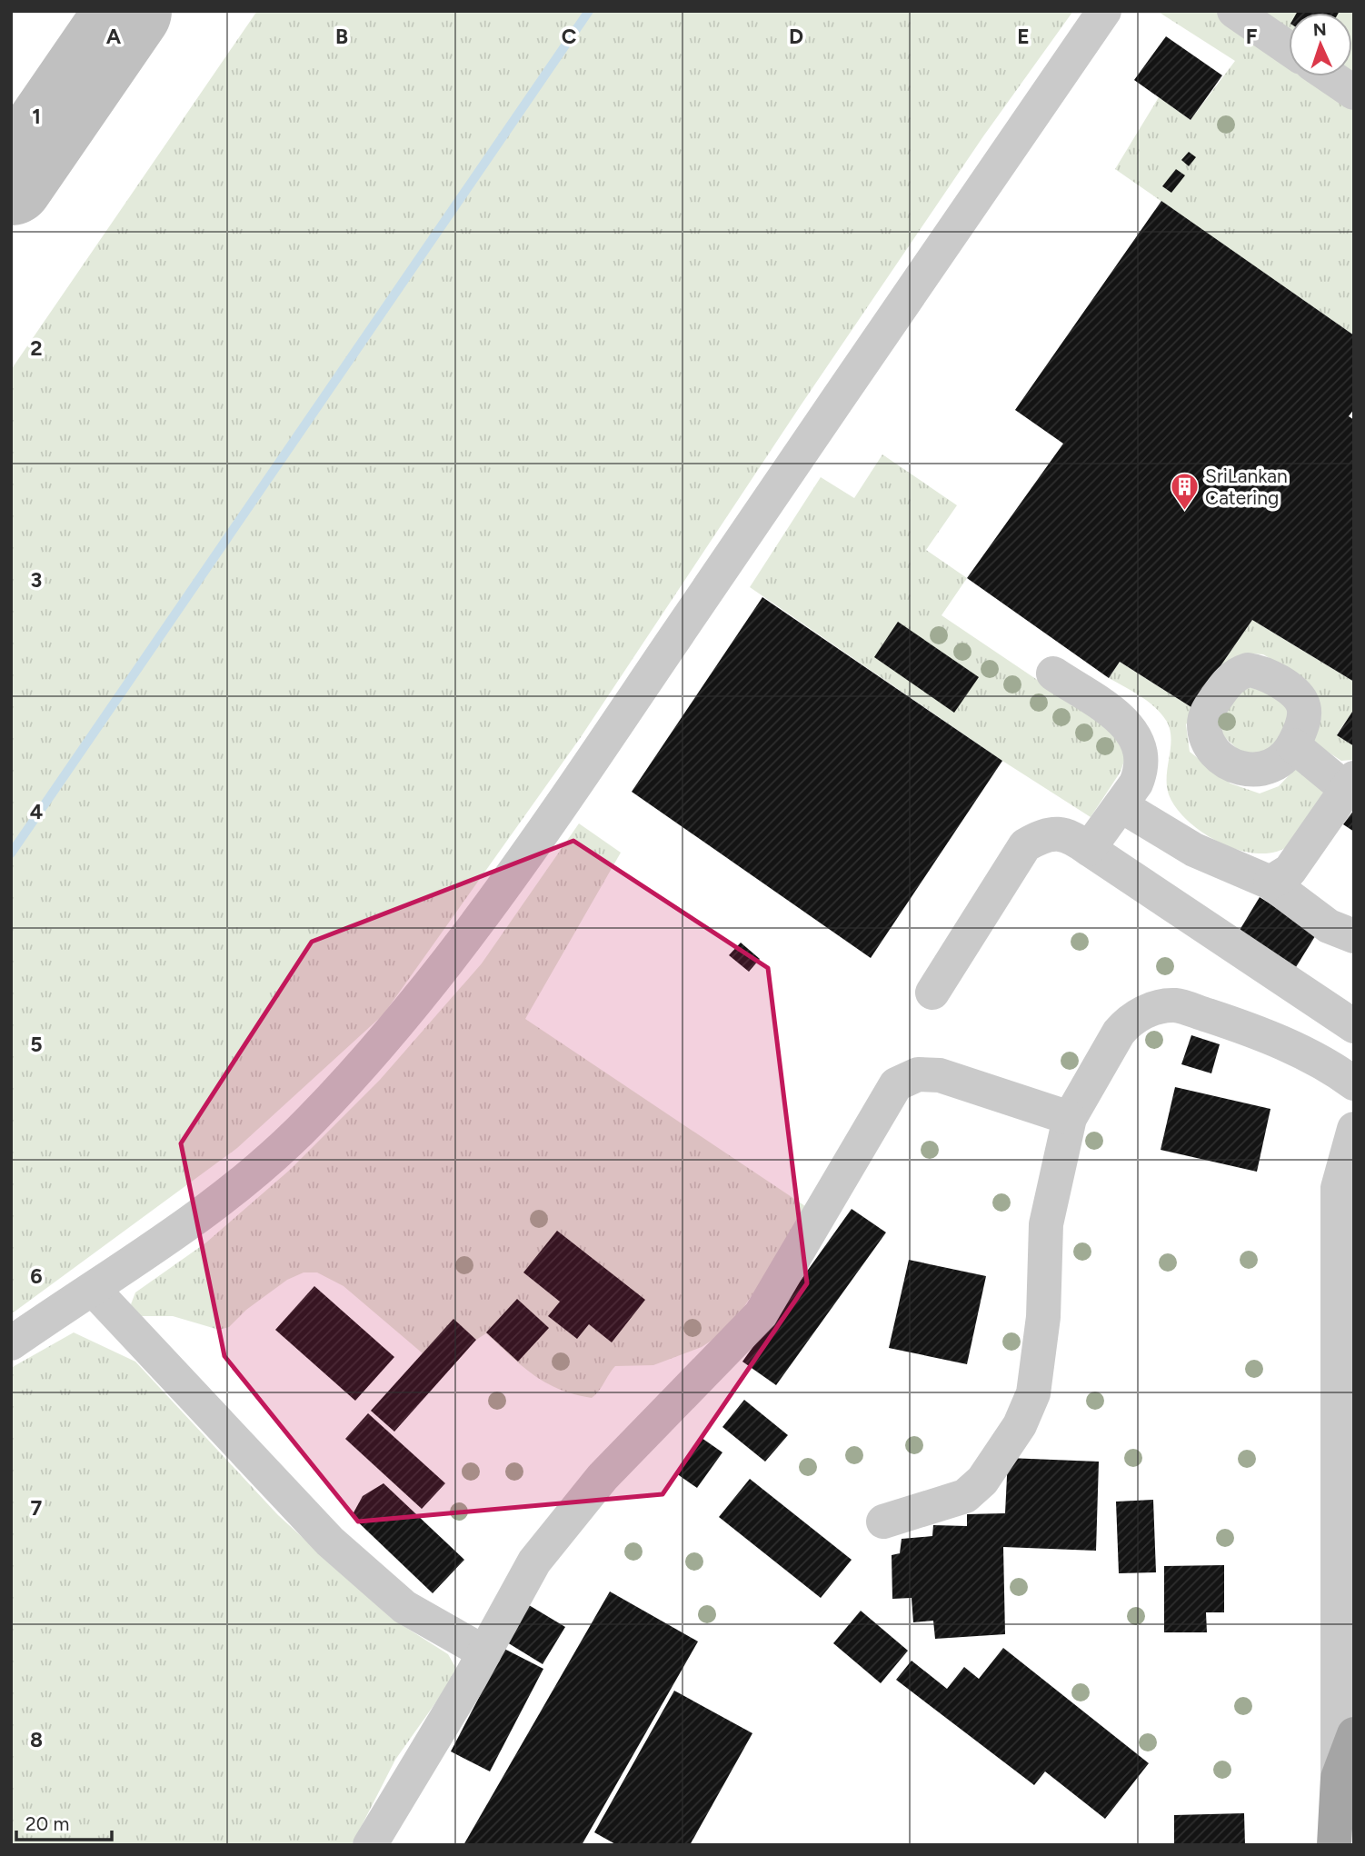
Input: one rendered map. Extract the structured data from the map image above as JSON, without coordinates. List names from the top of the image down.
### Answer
{
  "places": {
    "building": ["SriLankan Catering"]
  },
  "scale_bar": "20 m",
  "north": "top",
  "grid": {
    "columns": [
      "A",
      "B",
      "C",
      "D",
      "E",
      "F"
    ],
    "rows": [
      "1",
      "2",
      "3",
      "4",
      "5",
      "6",
      "7",
      "8"
    ]
  }
}
